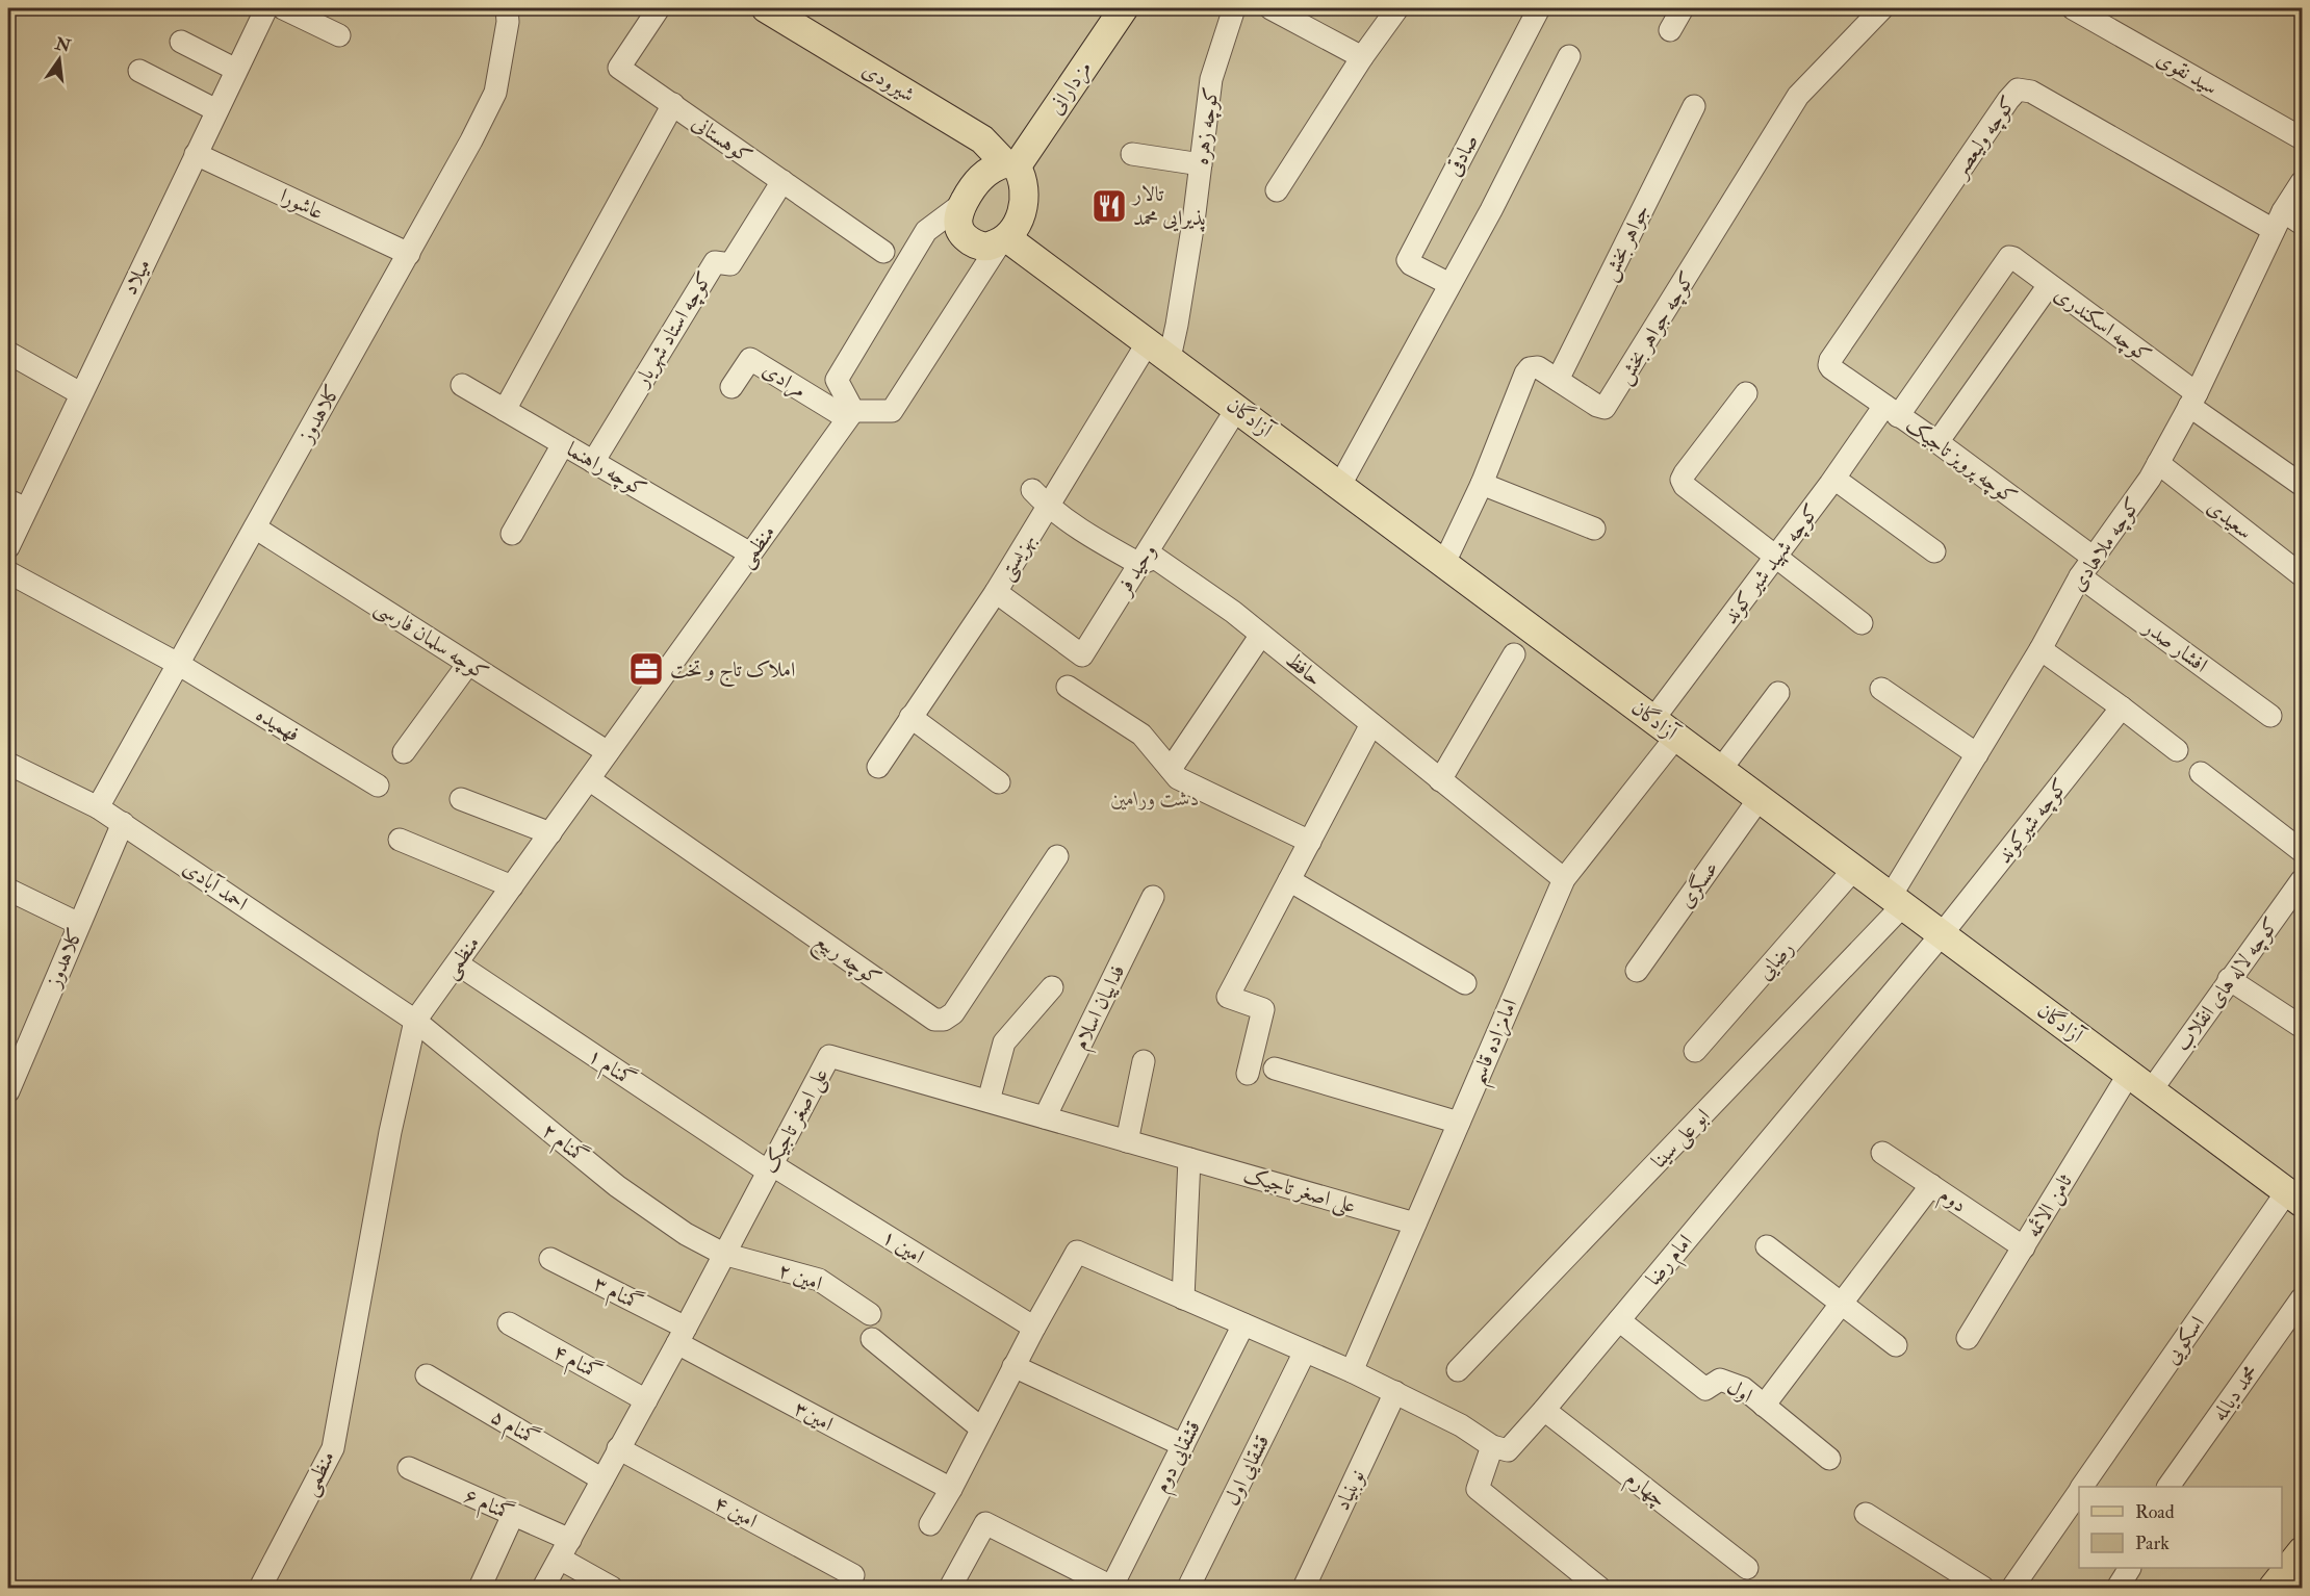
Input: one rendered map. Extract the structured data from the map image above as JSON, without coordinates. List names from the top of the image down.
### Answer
{
  "streets": {
    "main road": ["شیرودی", "مزدارانی", "آزادگان"],
    "street": [
      "سید نقوی",
      "کوچه زهره",
      "کوچه ولیعصر",
      "کوهستانی",
      "صادقی",
      "عاشورا",
      "جواهر بخش",
      "میلاد",
      "کوچه اسکندری",
      "کوچه جواهر بخش",
      "کوچه استاد شهریار",
      "مرادی",
      "کلاهدوز",
      "کوچه پرویز تاجیک",
      "کوچه راهنما",
      "سعیدی",
      "کوچه ملاهادی",
      "منظمی",
      "بهزیستی",
      "کوچه شهید شیر کوند",
      "وحید فر",
      "کوچه سلمان فارسی",
      "افشار صدر",
      "حافظ",
      "فهمیده",
      "کوچه شیرکوند",
      "عسگری",
      "احمد آبادی",
      "کوچه ربیع",
      "رضایی",
      "کوچه لاله های انقلاب",
      "فداییان اسلام",
      "امامزاده قاسم",
      "گمنام ۱",
      "علی اصغر تاجیک",
      "ابو علی سینا",
      "گمنام ۲",
      "دوم",
      "ثامن الائمه",
      "امین ۱",
      "امام رضا",
      "امین ۲",
      "گمنام ۳",
      "اسکویی",
      "گمنام ۴",
      "اول",
      "محمد دیالمه",
      "امین۳",
      "گمنام ۵",
      "قشقایی دوم",
      "قشقایی اول",
      "چهارم",
      "نوبنیاد",
      "گمنام ۶",
      "امین ۴"
    ]
  },
  "crossings": [
    ["شیرودی", "مزدارانی"],
    ["شیرودی", "آزادگان"],
    ["مزدارانی", "آزادگان"],
    ["کوچه زهره", "آزادگان"],
    ["کوچه زهره", "بهزیستی"],
    ["کوچه ولیعصر", "کوچه پرویز تاجیک"],
    ["کوچه ولیعصر", "کوچه ملاهادی"],
    ["کوهستانی", "کوچه استاد شهریار"],
    ["عاشورا", "میلاد"],
    ["عاشورا", "کلاهدوز"],
    ["جواهر بخش", "کوچه جواهر بخش"],
    ["کوچه اسکندری", "کوچه ملاهادی"],
    ["کوچه اسکندری", "کوچه شهید شیر کوند"],
    ["کوچه جواهر بخش", "آزادگان"],
    ["کوچه استاد شهریار", "کوچه راهنما"],
    ["مرادی", "منظمی"],
    ["کلاهدوز", "کوچه سلمان فارسی"],
    ["کلاهدوز", "فهمیده"],
    ["کلاهدوز", "احمد آبادی"],
    ["آزادگان", "کوچه ملاهادی"],
    ["آزادگان", "بهزیستی"],
    ["آزادگان", "کوچه شهید شیر کوند"],
    ["آزادگان", "وحید فر"],
    ["آزادگان", "کوچه شیرکوند"],
    ["آزادگان", "عسگری"],
    ["آزادگان", "رضایی"],
    ["آزادگان", "کوچه لاله های انقلاب"],
    ["آزادگان", "امامزاده قاسم"],
    ["آزادگان", "ابو علی سینا"],
    ["آزادگان", "ثامن الائمه"],
    ["آزادگان", "امام رضا"],
    ["آزادگان", "اسکویی"],
    ["کوچه پرویز تاجیک", "کوچه ملاهادی"],
    ["کوچه پرویز تاجیک", "کوچه شهید شیر کوند"],
    ["کوچه راهنما", "منظمی"],
    ["سعیدی", "کوچه ملاهادی"],
    ["کوچه ملاهادی", "افشار صدر"],
    ["کوچه ملاهادی", "ابو علی سینا"],
    ["منظمی", "کوچه سلمان فارسی"],
    ["منظمی", "احمد آبادی"],
    ["منظمی", "کوچه ربیع"],
    ["منظمی", "گمنام ۱"],
    ["منظمی", "گمنام ۲"],
    ["بهزیستی", "وحید فر"],
    ["بهزیستی", "حافظ"],
    ["وحید فر", "حافظ"],
    ["حافظ", "امامزاده قاسم"],
    ["کوچه شیرکوند", "امام رضا"],
    ["احمد آبادی", "گمنام ۲"],
    ["کوچه لاله های انقلاب", "ثامن الائمه"],
    ["فداییان اسلام", "علی اصغر تاجیک"],
    ["امامزاده قاسم", "علی اصغر تاجیک"],
    ["گمنام ۱", "علی اصغر تاجیک"],
    ["گمنام ۱", "امین ۱"],
    ["علی اصغر تاجیک", "گمنام ۲"],
    ["علی اصغر تاجیک", "امین ۱"],
    ["علی اصغر تاجیک", "امین ۲"],
    ["علی اصغر تاجیک", "گمنام ۳"],
    ["علی اصغر تاجیک", "گمنام ۴"],
    ["علی اصغر تاجیک", "امین۳"],
    ["علی اصغر تاجیک", "گمنام ۵"],
    ["علی اصغر تاجیک", "گمنام ۶"],
    ["علی اصغر تاجیک", "امین ۴"],
    ["گمنام ۲", "امین ۲"],
    ["دوم", "ثامن الائمه"],
    ["امام رضا", "اول"],
    ["امام رضا", "چهارم"],
    ["گمنام ۳", "امین۳"]
  ],
  "parks": ["دشت ورامین"],
  "places": {
    "restaurant": ["تالار پذیرایی محمد"],
    "office": ["املاک تاج و تخت"]
  },
  "legend": ["Road", "Park"],
  "north": "top"
}
